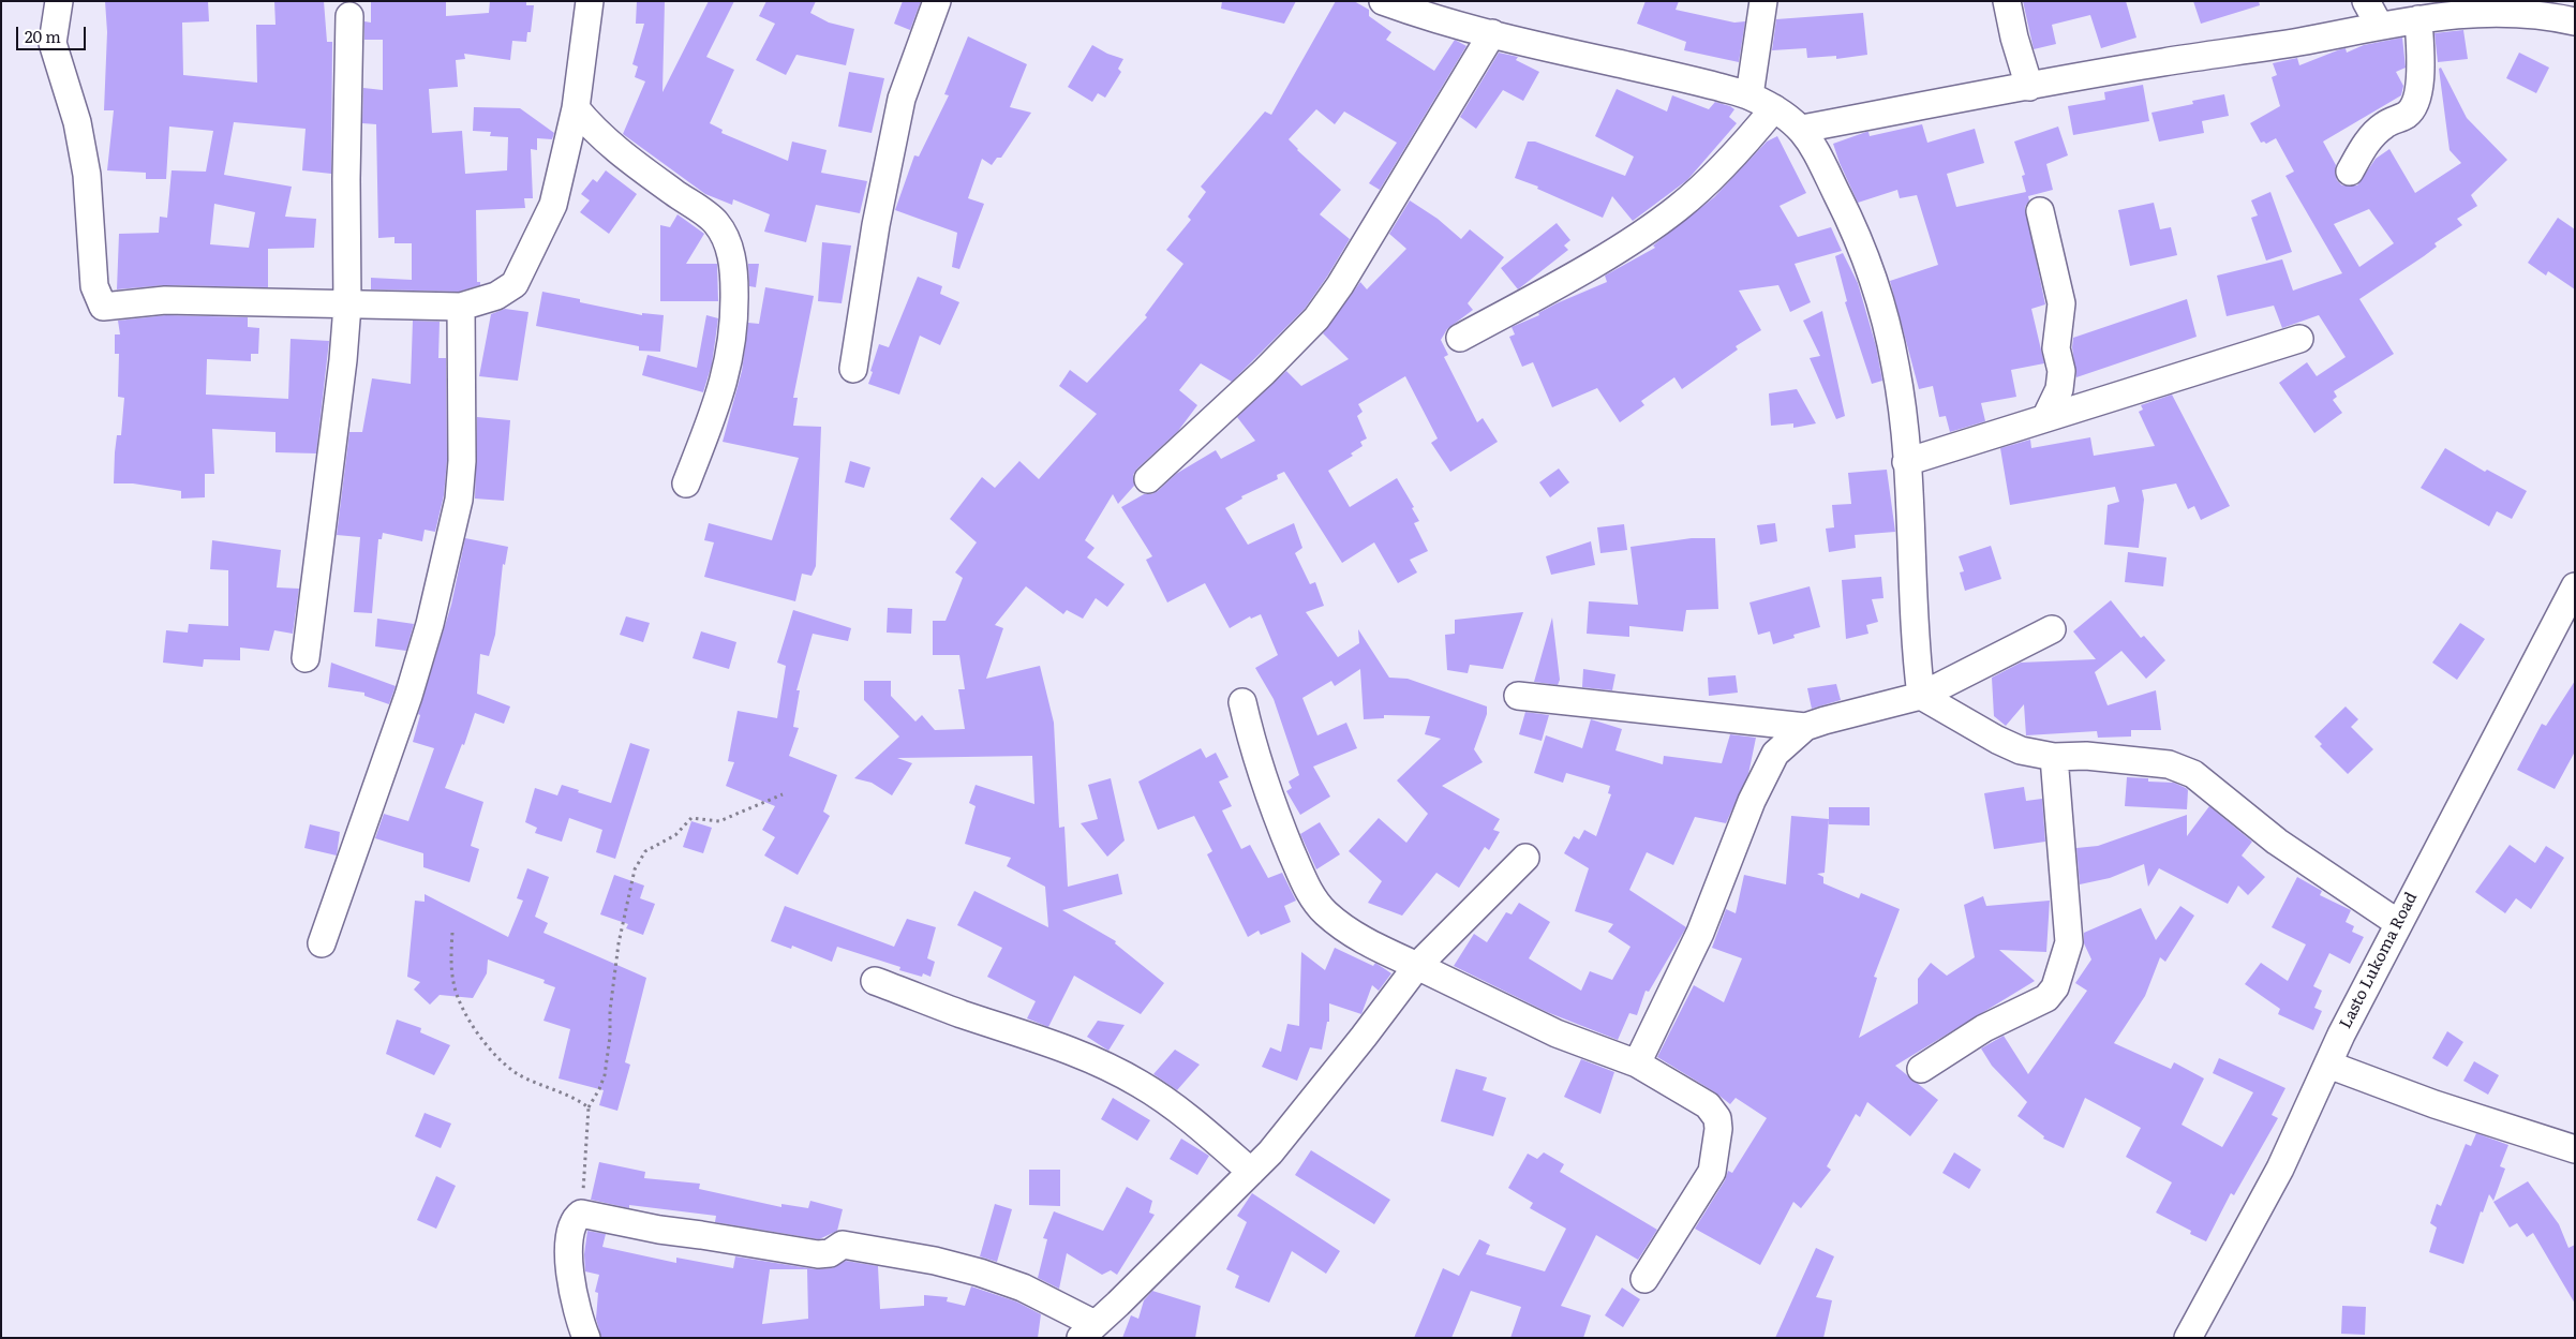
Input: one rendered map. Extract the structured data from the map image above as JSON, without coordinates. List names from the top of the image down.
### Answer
{
  "streets": {
    "street": ["Lasto Lukoma Road"]
  },
  "scale_bar": "20 m"
}
